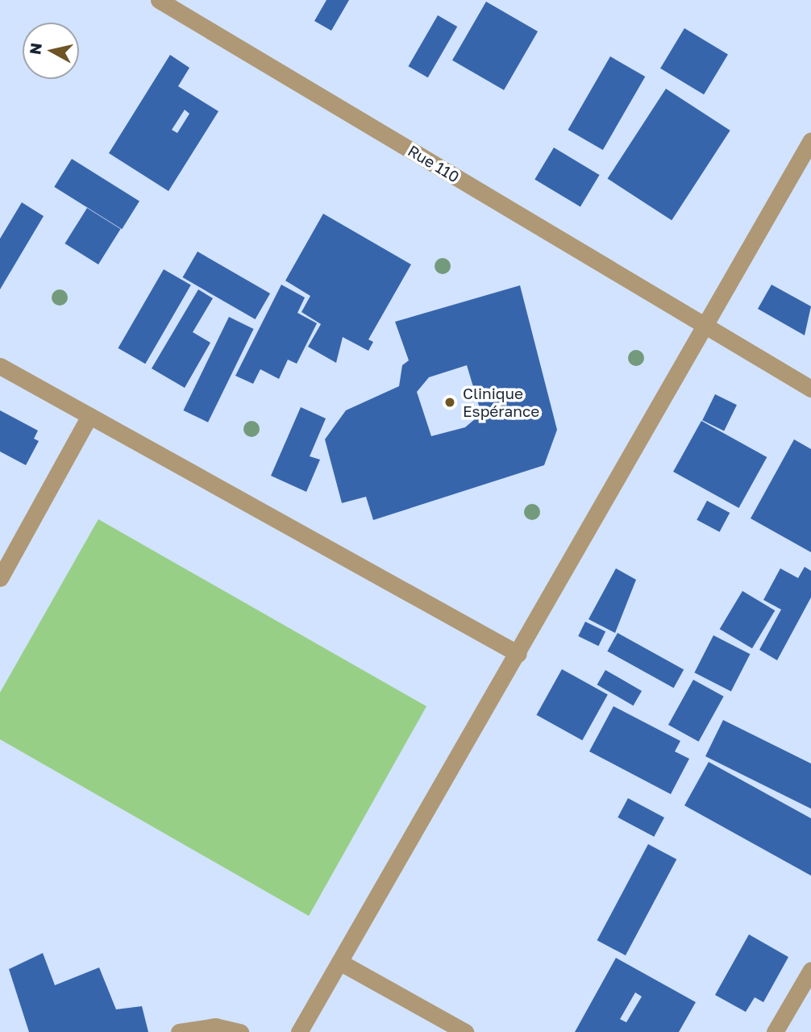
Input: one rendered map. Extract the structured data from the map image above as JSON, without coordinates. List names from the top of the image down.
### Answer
{
  "streets": {
    "street": ["Rue 110"]
  },
  "places": ["Clinique Espérance"],
  "north": "left"
}
